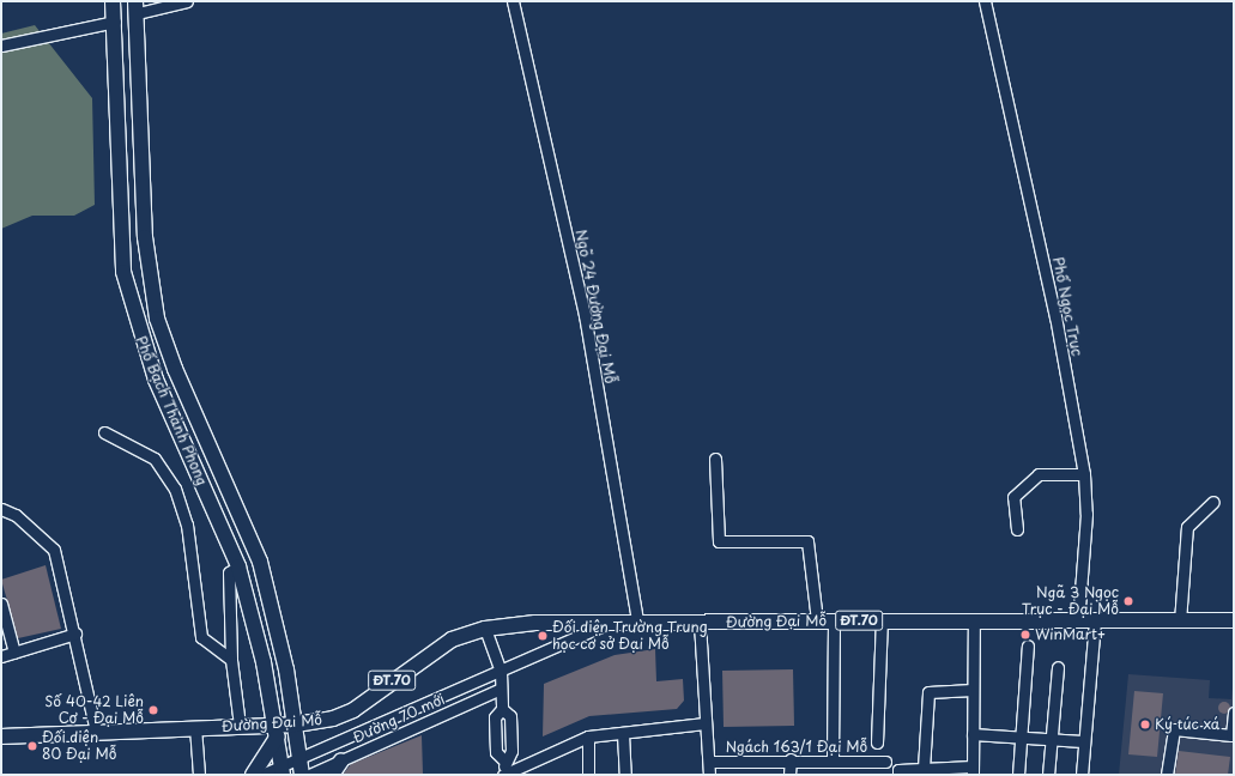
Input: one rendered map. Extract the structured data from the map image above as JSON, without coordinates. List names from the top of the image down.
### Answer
{
  "streets": {
    "main road": ["Phố Bạch Thành Phong", "ĐT.70", "Đường Đại Mỗ"],
    "street": [
      "Ngõ 24 Đường Đại Mỗ",
      "Phố Ngọc Trục",
      "Đường 70 mới",
      "Ngách 163/1 Đại Mỗ"
    ]
  },
  "crossings": [
    ["Ngõ 24 Đường Đại Mỗ", "Đường Đại Mỗ"],
    ["Phố Ngọc Trục", "Đường Đại Mỗ"],
    ["Phố Bạch Thành Phong", "Đường Đại Mỗ"],
    ["Phố Bạch Thành Phong", "Đường 70 mới"],
    ["Đường Đại Mỗ", "Đường 70 mới"]
  ],
  "places": [
    "Ngã 3 Ngọc Trục - Đại Mỗ",
    "WinMart+",
    "Đối diện Trường Trung học cơ sở Đại Mỗ",
    "Số 40-42 Liên Cơ - Đại Mỗ",
    "Ký túc xá",
    "Đối diện 80 Đại Mỗ"
  ]
}
